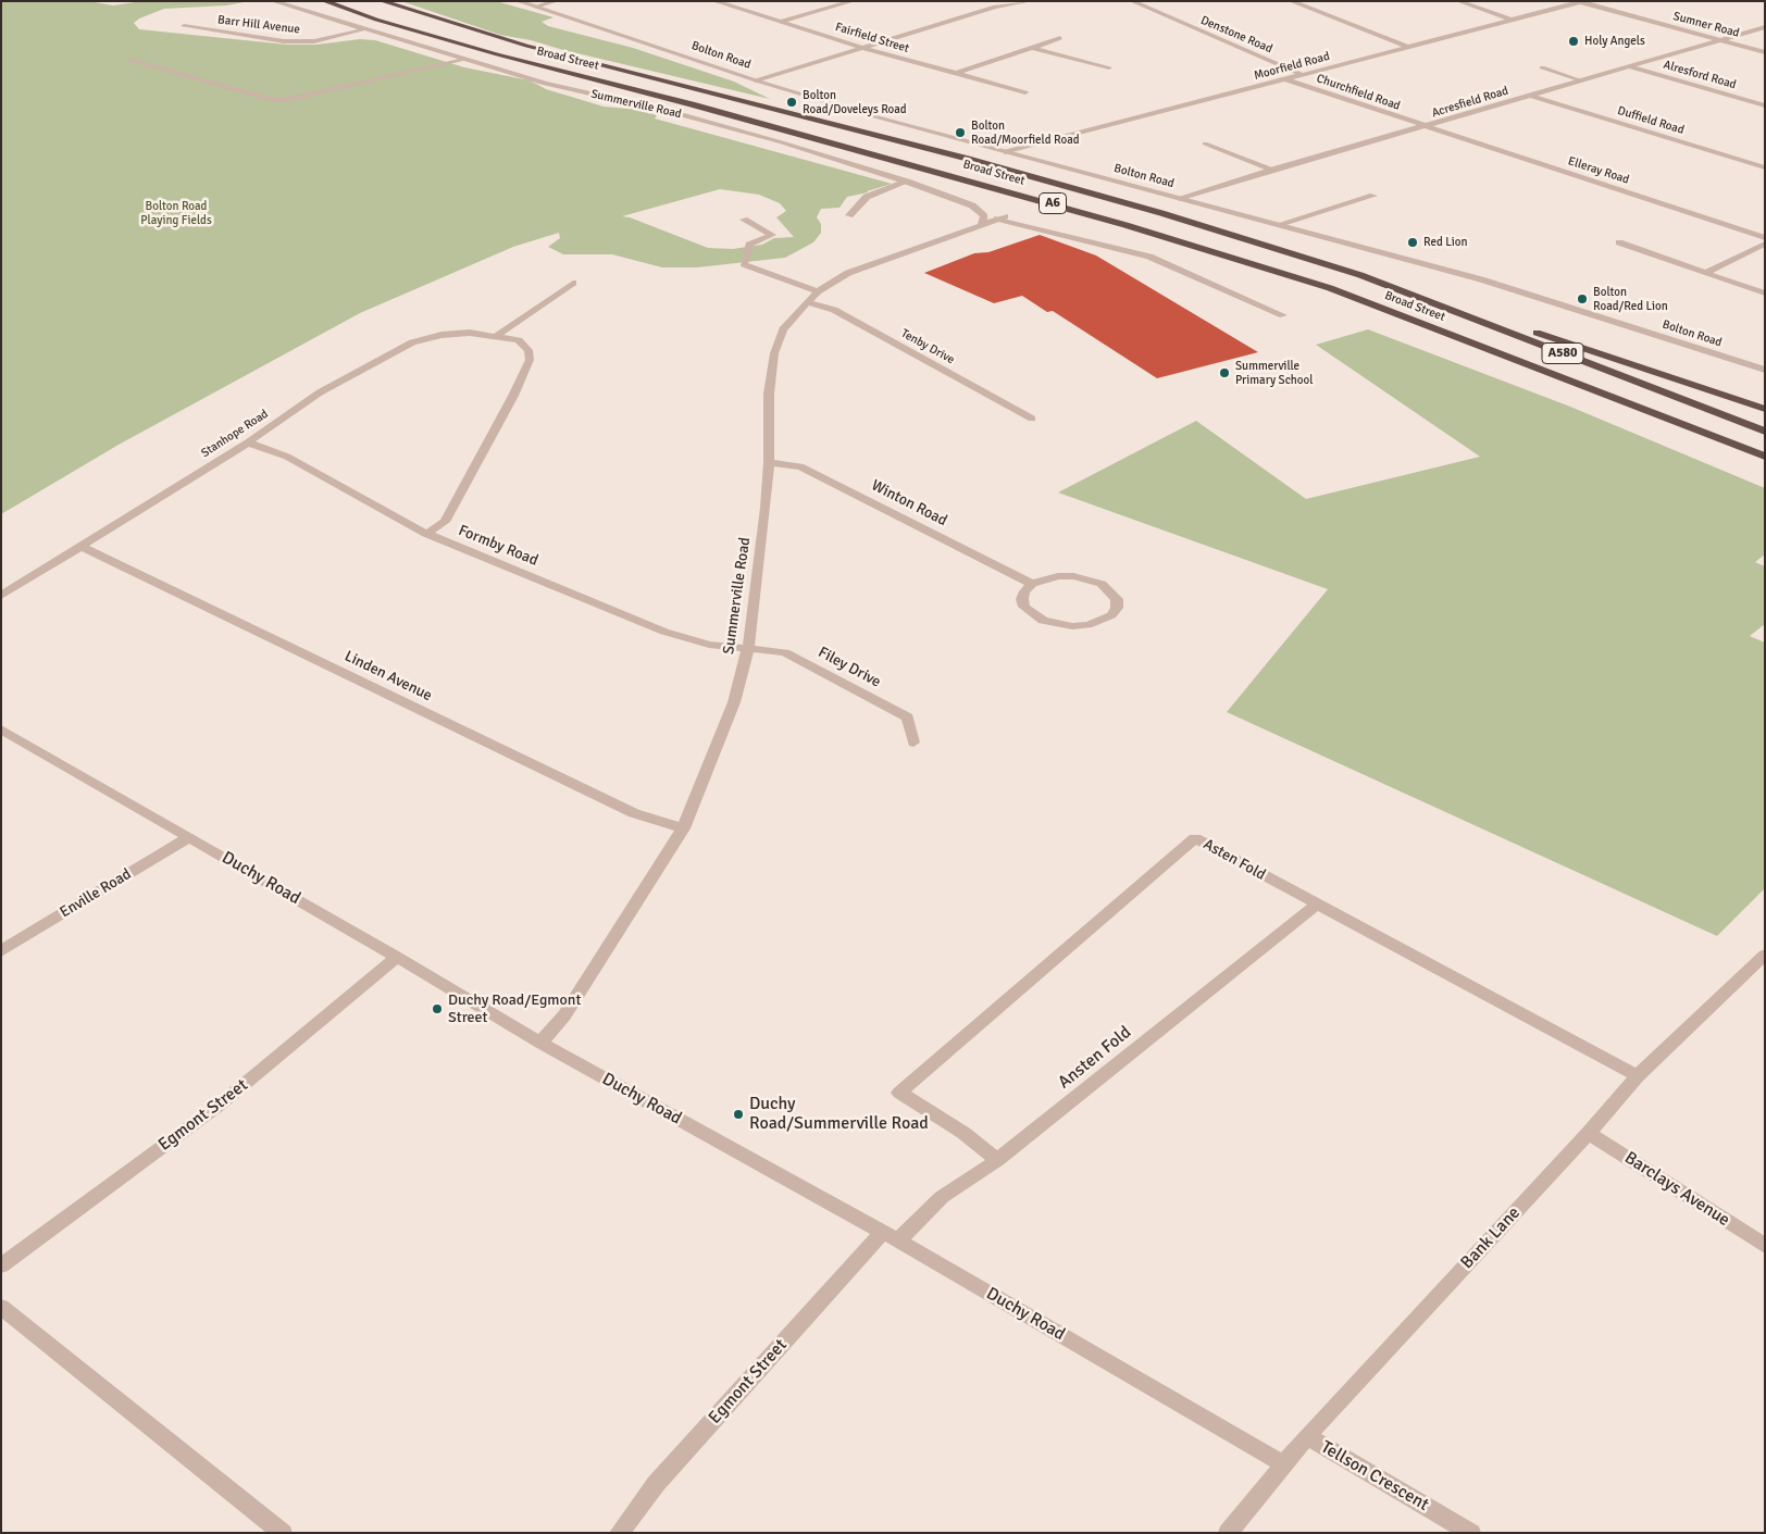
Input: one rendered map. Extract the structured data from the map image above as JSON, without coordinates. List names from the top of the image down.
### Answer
{
  "streets": {
    "highway": ["Broad Street", "A6", "A580"],
    "street": [
      "Barr Hill Avenue",
      "Sumner Road",
      "Denstone Road",
      "Fairfield Street",
      "Bolton Road",
      "Moorfield Road",
      "Alresford Road",
      "Churchfield Road",
      "Acresfield Road",
      "Summerville Road",
      "Duffield Road",
      "Elleray Road",
      "Tenby Drive",
      "Stanhope Road",
      "Winton Road",
      "Formby Road",
      "Filey Drive",
      "Linden Avenue",
      "Asten Fold",
      "Duchy Road",
      "Enville Road",
      "Ansten Fold",
      "Egmont Street",
      "Barclays Avenue",
      "Bank Lane",
      "Tellson Crescent"
    ]
  },
  "crossings": [
    ["Barr Hill Avenue", "Summerville Road"],
    ["Sumner Road", "Moorfield Road"],
    ["Sumner Road", "Acresfield Road"],
    ["Denstone Road", "Moorfield Road"],
    ["Bolton Road", "Moorfield Road"],
    ["Bolton Road", "Acresfield Road"],
    ["Broad Street", "A6"],
    ["Moorfield Road", "Churchfield Road"],
    ["Alresford Road", "Acresfield Road"],
    ["Churchfield Road", "Acresfield Road"],
    ["Churchfield Road", "Elleray Road"],
    ["Acresfield Road", "Duffield Road"],
    ["Acresfield Road", "Elleray Road"],
    ["Summerville Road", "Tenby Drive"],
    ["Summerville Road", "Winton Road"],
    ["Summerville Road", "Formby Road"],
    ["Summerville Road", "Filey Drive"],
    ["Summerville Road", "Linden Avenue"],
    ["Summerville Road", "Duchy Road"],
    ["Stanhope Road", "Formby Road"],
    ["Stanhope Road", "Linden Avenue"],
    ["Formby Road", "Filey Drive"],
    ["Asten Fold", "Ansten Fold"],
    ["Asten Fold", "Bank Lane"],
    ["Duchy Road", "Enville Road"],
    ["Duchy Road", "Ansten Fold"],
    ["Duchy Road", "Egmont Street"],
    ["Duchy Road", "Bank Lane"],
    ["Ansten Fold", "Egmont Street"],
    ["Barclays Avenue", "Bank Lane"],
    ["Bank Lane", "Tellson Crescent"]
  ],
  "parks": ["Bolton Road Playing Fields"],
  "places": [
    "Holy Angels",
    "Bolton Road/Doveleys Road",
    "Bolton Road/Moorfield Road",
    "Red Lion",
    "Bolton Road/Red Lion",
    "Summerville Primary School",
    "Duchy Road/Egmont Street",
    "Duchy Road/Summerville Road"
  ]
}
